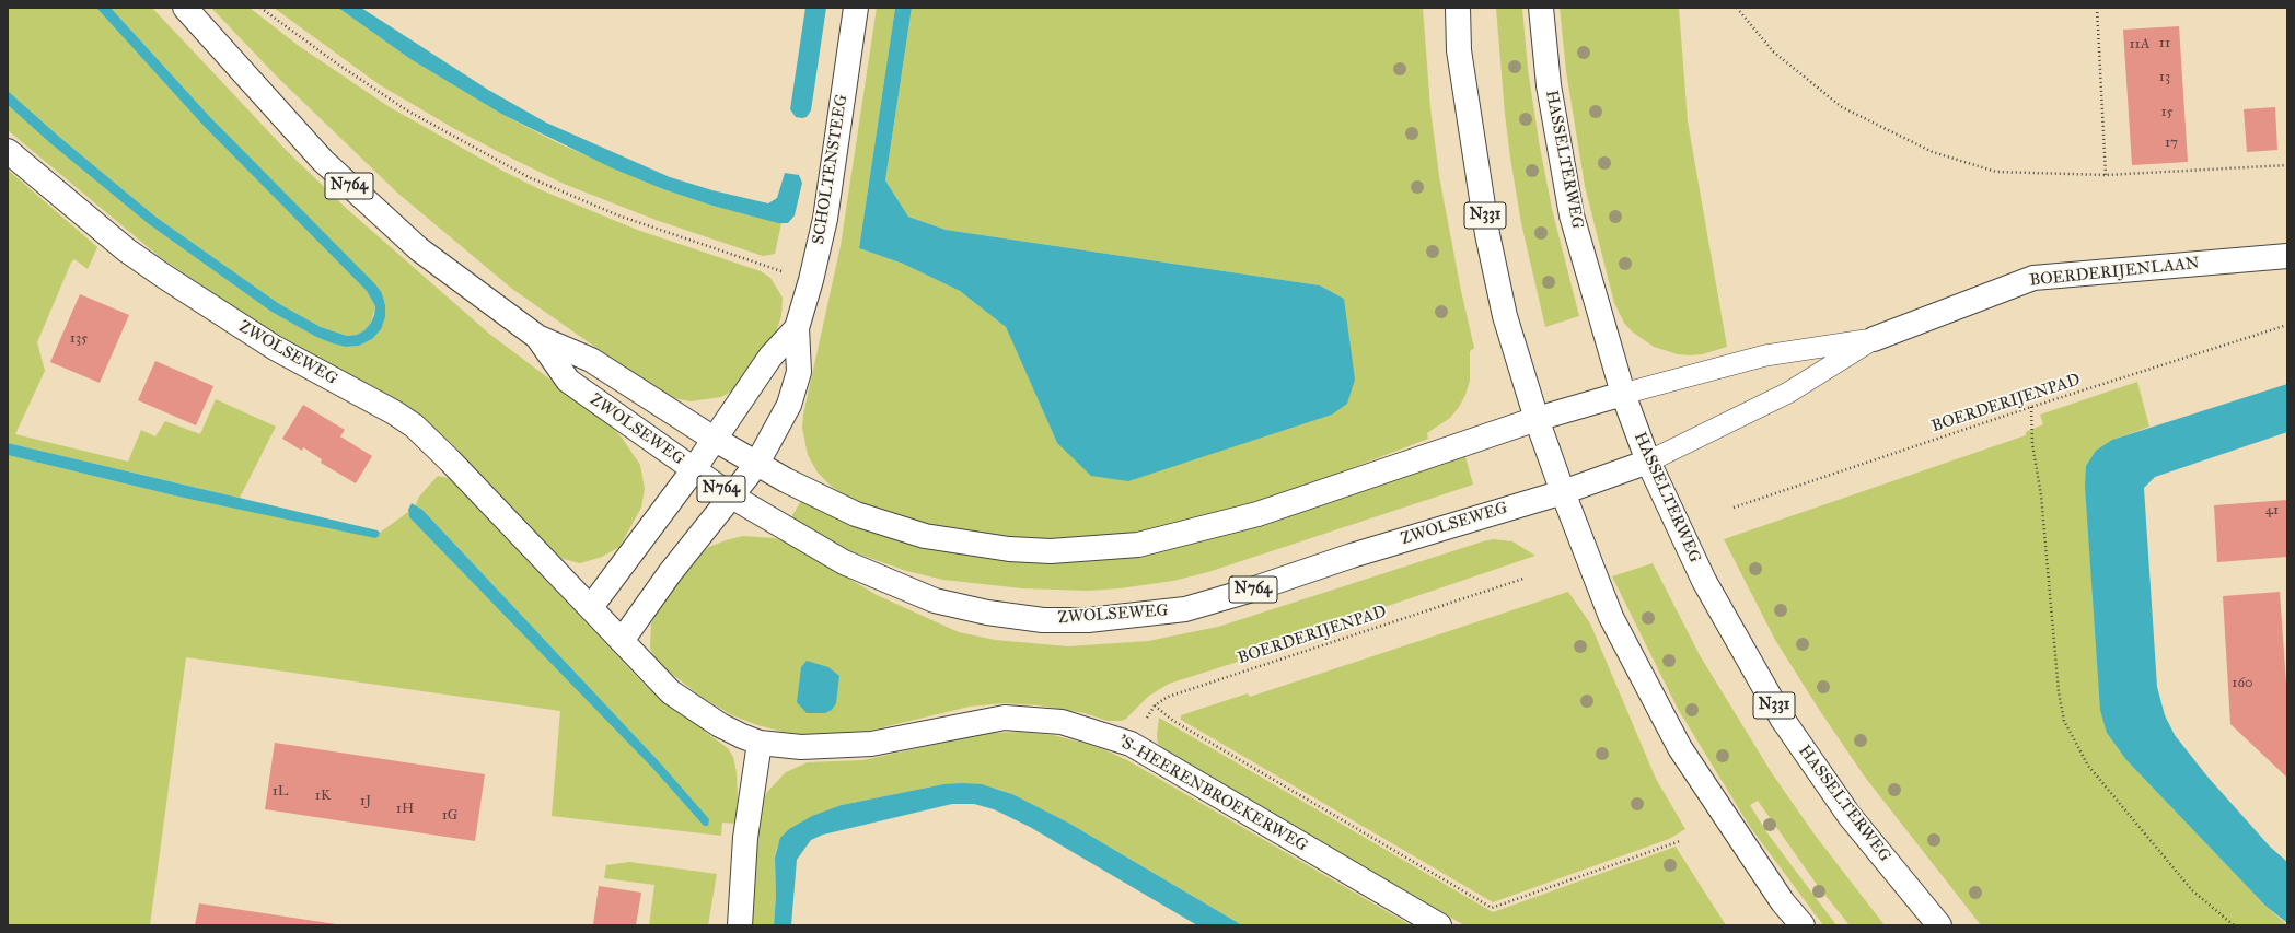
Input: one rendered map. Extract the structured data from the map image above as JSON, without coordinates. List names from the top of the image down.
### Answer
{
  "streets": {
    "main road": [
      "HASSELTERWEG",
      "SCHOLTENSTEEG",
      "N764",
      "N331",
      "BOERDERIJENLAAN",
      "ZWOLSEWEG",
      "'S-HEERENBROEKERWEG"
    ],
    "path": ["BOERDERIJENPAD"]
  },
  "crossings": [
    ["HASSELTERWEG", "BOERDERIJENLAAN"],
    ["HASSELTERWEG", "ZWOLSEWEG"],
    ["SCHOLTENSTEEG", "ZWOLSEWEG"],
    ["N331", "ZWOLSEWEG"],
    ["BOERDERIJENLAAN", "ZWOLSEWEG"],
    ["BOERDERIJENPAD", "'S-HEERENBROEKERWEG"]
  ],
  "house_numbers": [
    "11",
    "11A",
    "13",
    "15",
    "17",
    "135",
    "41",
    "160",
    "1L",
    "1K",
    "1J",
    "1H",
    "1G"
  ]
}
